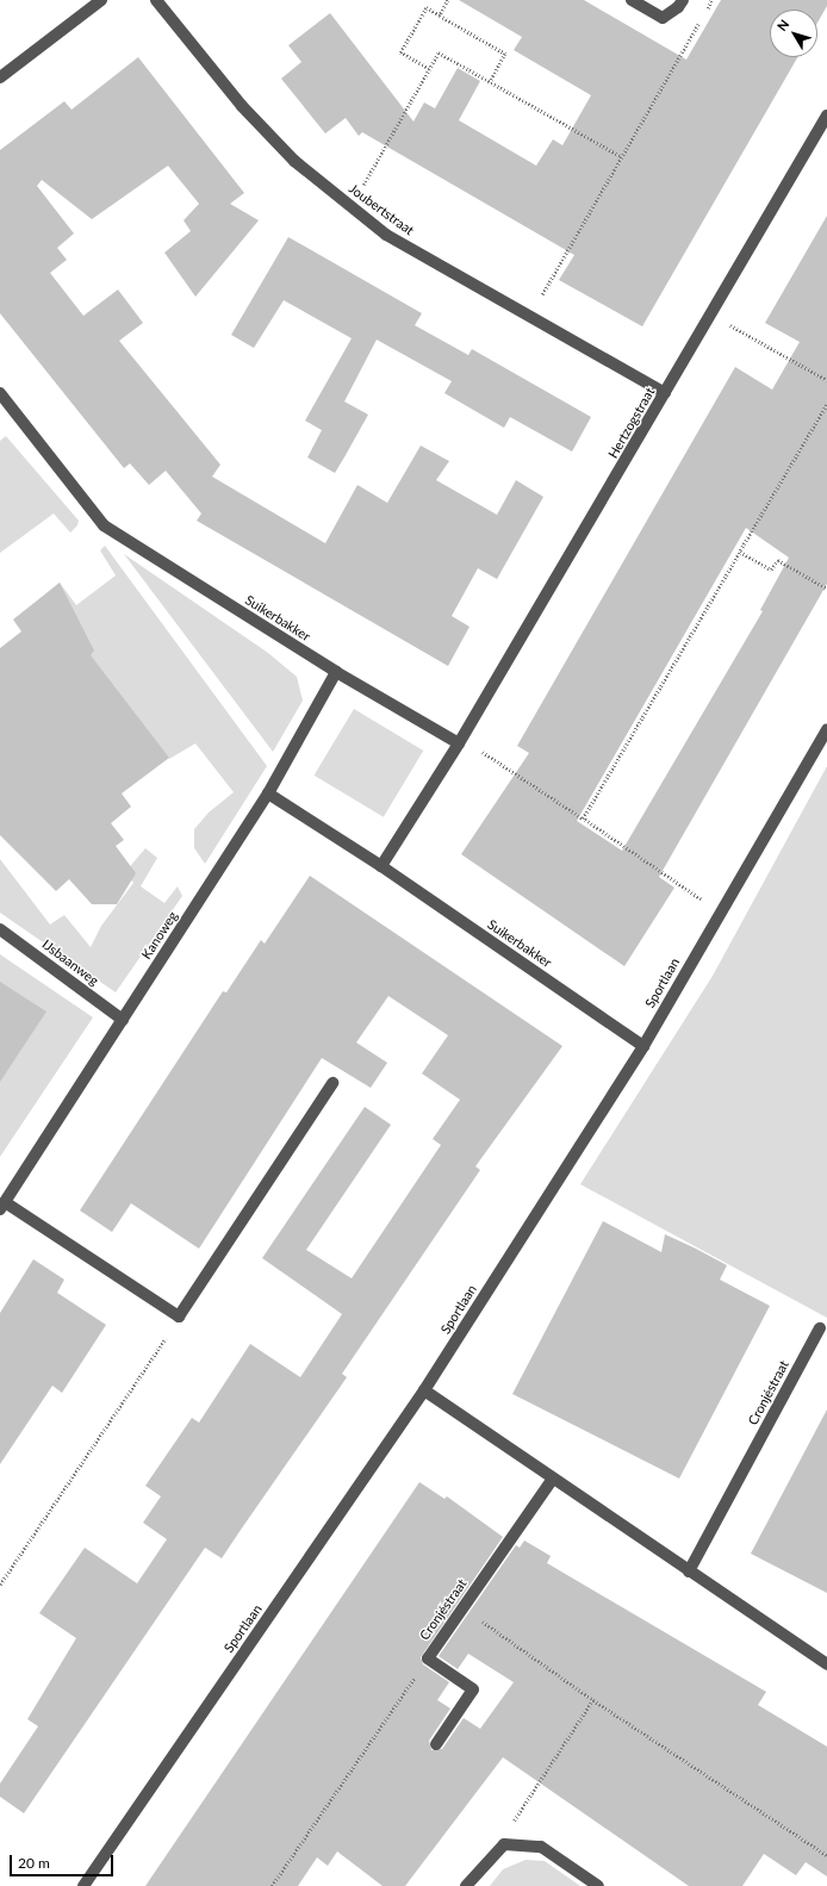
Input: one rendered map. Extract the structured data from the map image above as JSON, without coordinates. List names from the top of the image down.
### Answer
{
  "streets": {
    "street": [
      "Joubertstraat",
      "Hertzogstraat",
      "Suikerbakker",
      "Kanoweg",
      "IJsbaanweg",
      "Sportlaan",
      "Cronjéstraat"
    ]
  },
  "crossings": [
    ["Joubertstraat", "Hertzogstraat"],
    ["Hertzogstraat", "Suikerbakker"],
    ["Suikerbakker", "Kanoweg"],
    ["Suikerbakker", "Sportlaan"],
    ["Kanoweg", "IJsbaanweg"]
  ],
  "scale_bar": "20 m",
  "north": "top left"
}
